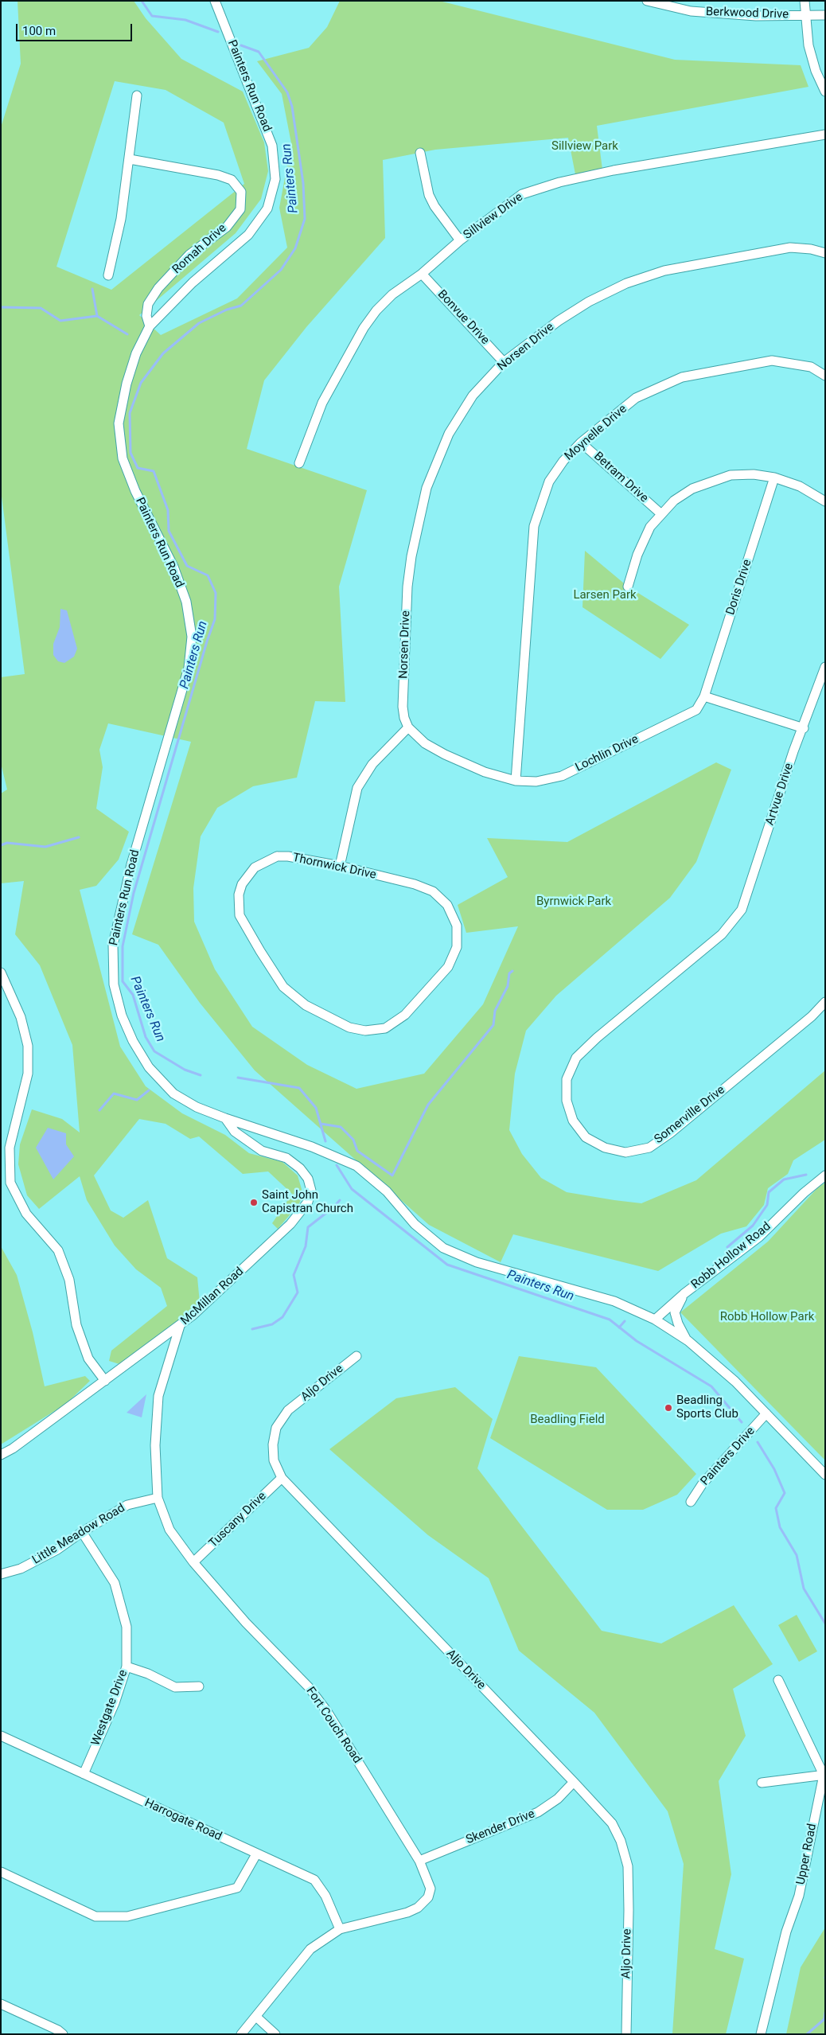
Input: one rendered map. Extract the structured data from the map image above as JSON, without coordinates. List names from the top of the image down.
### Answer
{
  "streets": {
    "street": [
      "Berkwood Drive",
      "Painters Run Road",
      "Sillview Drive",
      "Romah Drive",
      "Bonvue Drive",
      "Norsen Drive",
      "Moynelle Drive",
      "Betram Drive",
      "Doris Drive",
      "Lochlin Drive",
      "Artvue Drive",
      "Thornwick Drive",
      "Somerville Drive",
      "Robb Hollow Road",
      "McMillan Road",
      "Aljo Drive",
      "Painters Drive",
      "Tuscany Drive",
      "Little Meadow Road",
      "Westgate Drive",
      "Fort Couch Road",
      "Harrogate Road",
      "Skender Drive",
      "Upper Road"
    ]
  },
  "crossings": [
    ["Painters Run Road", "Romah Drive"],
    ["Painters Run Road", "Robb Hollow Road"],
    ["Painters Run Road", "McMillan Road"],
    ["Painters Run Road", "Painters Drive"],
    ["Sillview Drive", "Bonvue Drive"],
    ["Bonvue Drive", "Norsen Drive"],
    ["Norsen Drive", "Lochlin Drive"],
    ["Moynelle Drive", "Betram Drive"],
    ["Moynelle Drive", "Lochlin Drive"],
    ["Doris Drive", "Lochlin Drive"],
    ["Artvue Drive", "Somerville Drive"],
    ["McMillan Road", "Fort Couch Road"],
    ["Aljo Drive", "Tuscany Drive"],
    ["Aljo Drive", "Skender Drive"],
    ["Tuscany Drive", "Fort Couch Road"],
    ["Little Meadow Road", "Westgate Drive"],
    ["Little Meadow Road", "Fort Couch Road"],
    ["Westgate Drive", "Harrogate Road"],
    ["Fort Couch Road", "Harrogate Road"],
    ["Fort Couch Road", "Skender Drive"]
  ],
  "water": ["Painters Run"],
  "parks": [
    "Sillview Park",
    "Larsen Park",
    "Byrnwick Park",
    "Robb Hollow Park",
    "Beadling Field"
  ],
  "places": ["Saint John Capistran Church", "Beadling Sports Club"],
  "scale_bar": "100 m"
}
